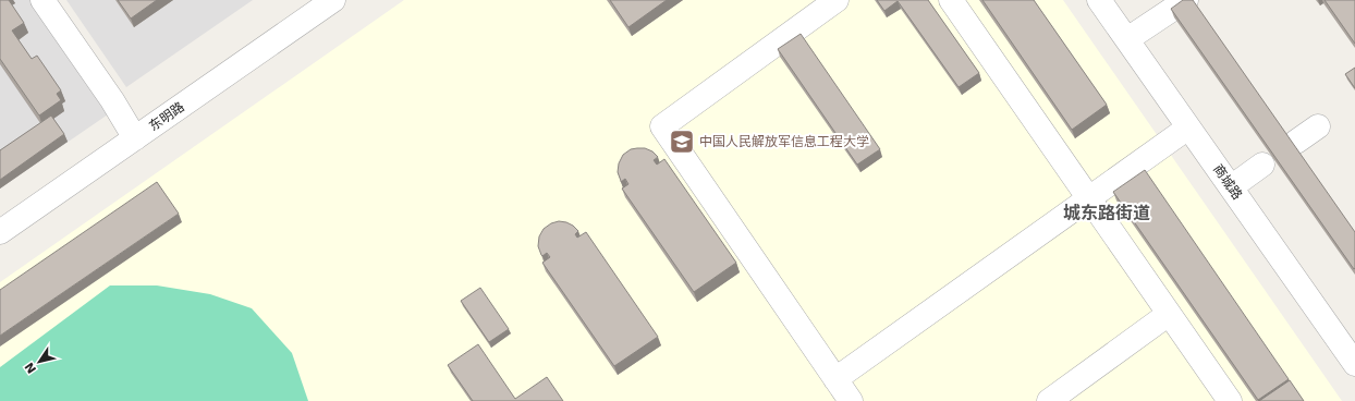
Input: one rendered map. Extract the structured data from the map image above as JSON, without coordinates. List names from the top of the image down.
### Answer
{
  "streets": {
    "street": ["东明路", "商城路"]
  },
  "districts": ["城东路街道"],
  "places": {
    "school or university": ["中国人民解放军信息工程大学"]
  },
  "north": "bottom left"
}
